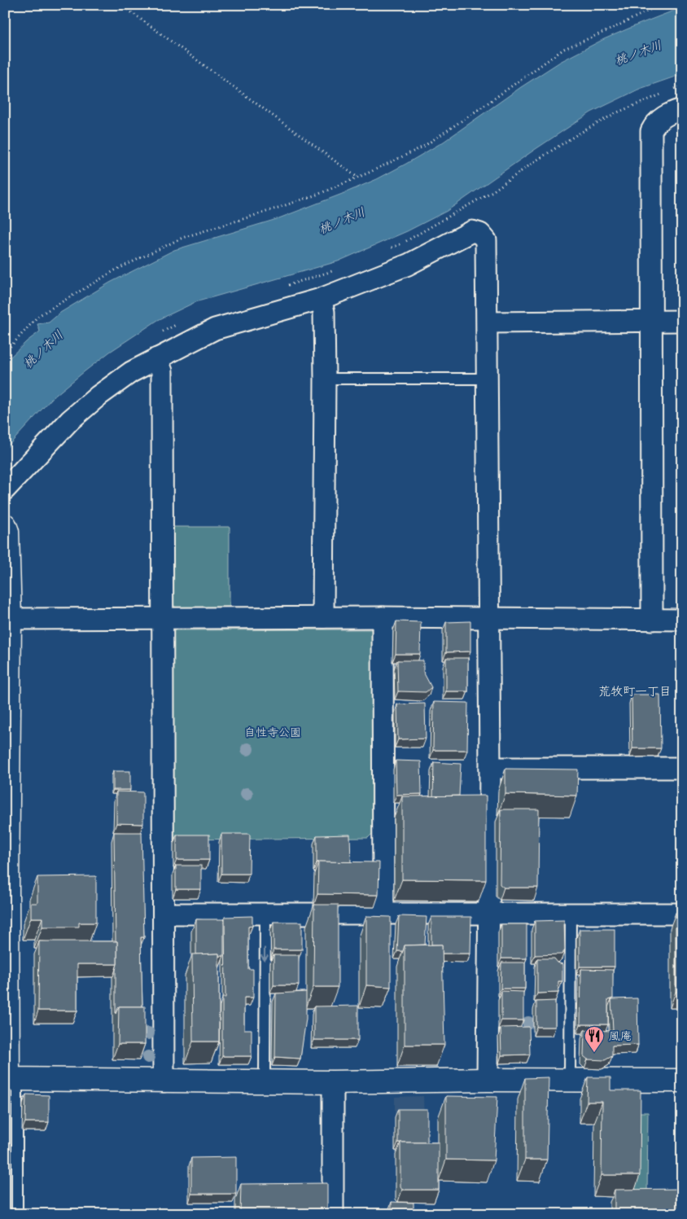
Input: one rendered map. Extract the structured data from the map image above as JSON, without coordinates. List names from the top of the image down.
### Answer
{
  "districts": ["荒牧町一丁目"],
  "water": ["桃ノ木川"],
  "parks": ["自性寺公園"],
  "places": {
    "restaurant": ["風庵"]
  }
}
